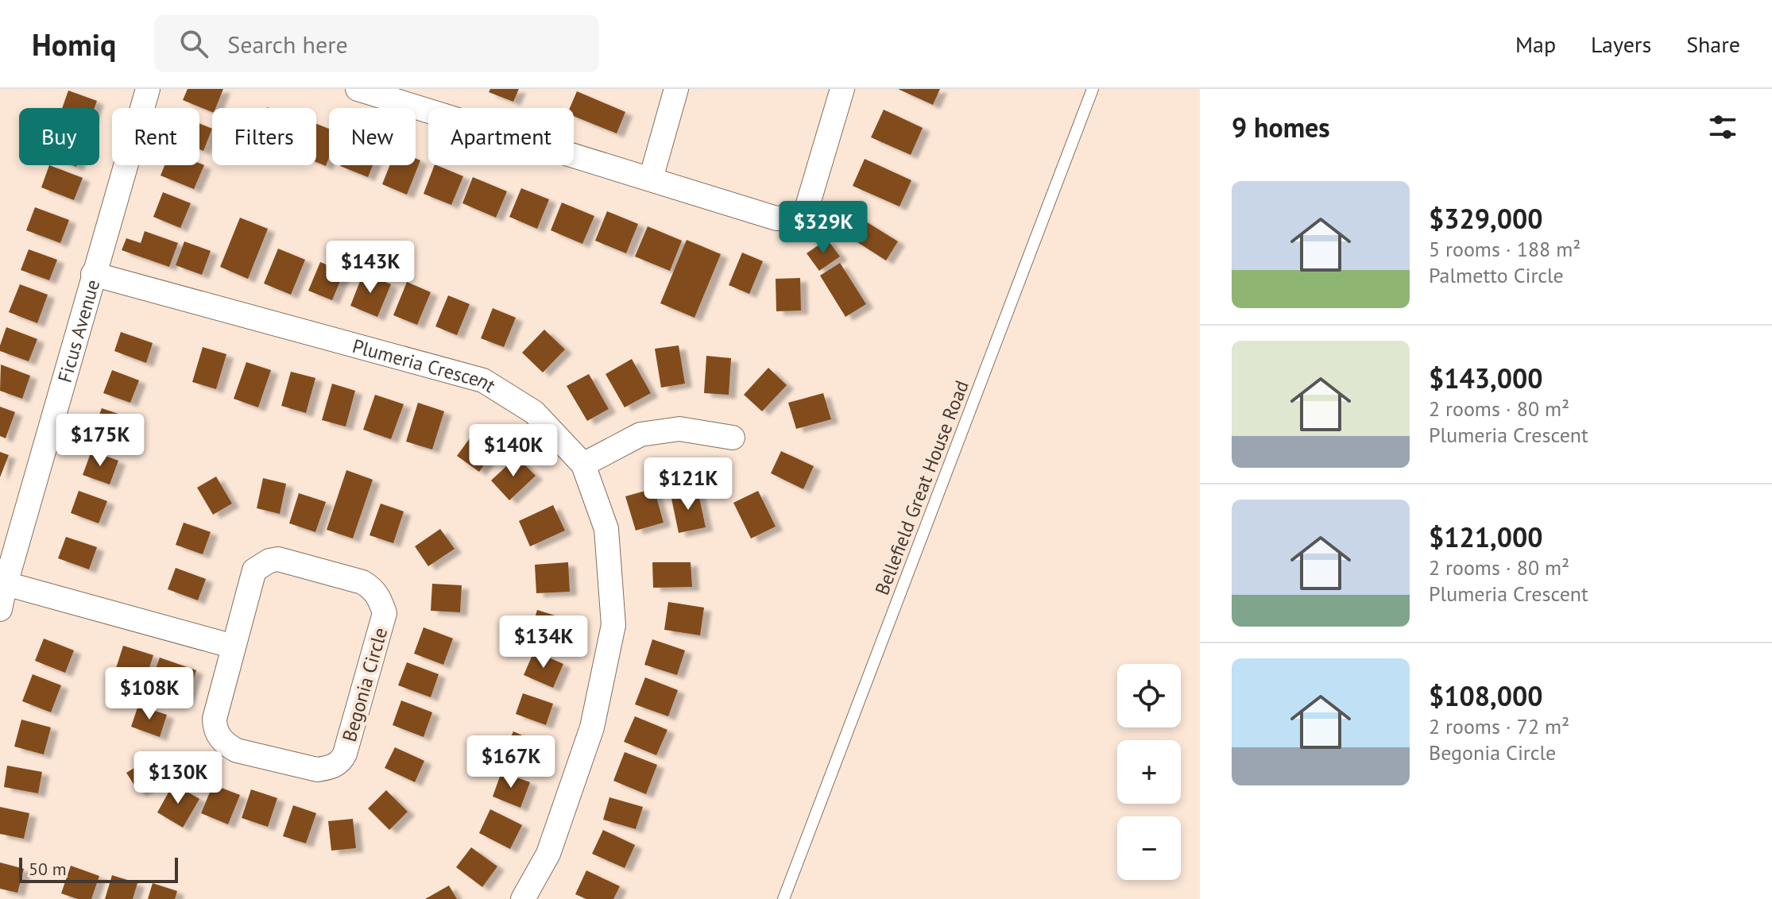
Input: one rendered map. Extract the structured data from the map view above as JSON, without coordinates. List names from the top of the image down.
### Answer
{
  "streets": {
    "street": ["Ficus Avenue", "Plumeria Crescent", "Begonia Circle"],
    "lane": ["Bellefield Great House Road"]
  },
  "crossings": [
    ["Ficus Avenue", "Plumeria Crescent"]
  ],
  "scale_bar": "50 m",
  "page": {
    "header": "Homiq",
    "search": "Search here",
    "nav": ["Map", "Layers", "Share"],
    "heading": "9 homes",
    "chip": [
      "Buy",
      "Rent",
      "Filters",
      "New",
      "Apartment"
    ],
    "list": [
      {
        "name": "$329,000",
        "note": "5 rooms · 188 m² · Palmetto Circle"
      },
      {
        "name": "$143,000",
        "note": "2 rooms · 80 m² · Plumeria Crescent"
      },
      {
        "name": "$121,000",
        "note": "2 rooms · 80 m² · Plumeria Crescent"
      },
      {
        "name": "$108,000",
        "note": "2 rooms · 72 m² · Begonia Circle"
      }
    ],
    "price": [
      "$329K",
      "$143K",
      "$175K",
      "$140K",
      "$121K",
      "$134K",
      "$108K",
      "$167K",
      "$130K"
    ],
    "map_buttons": ["+", "−"],
    "scale": "50 m"
  }
}
